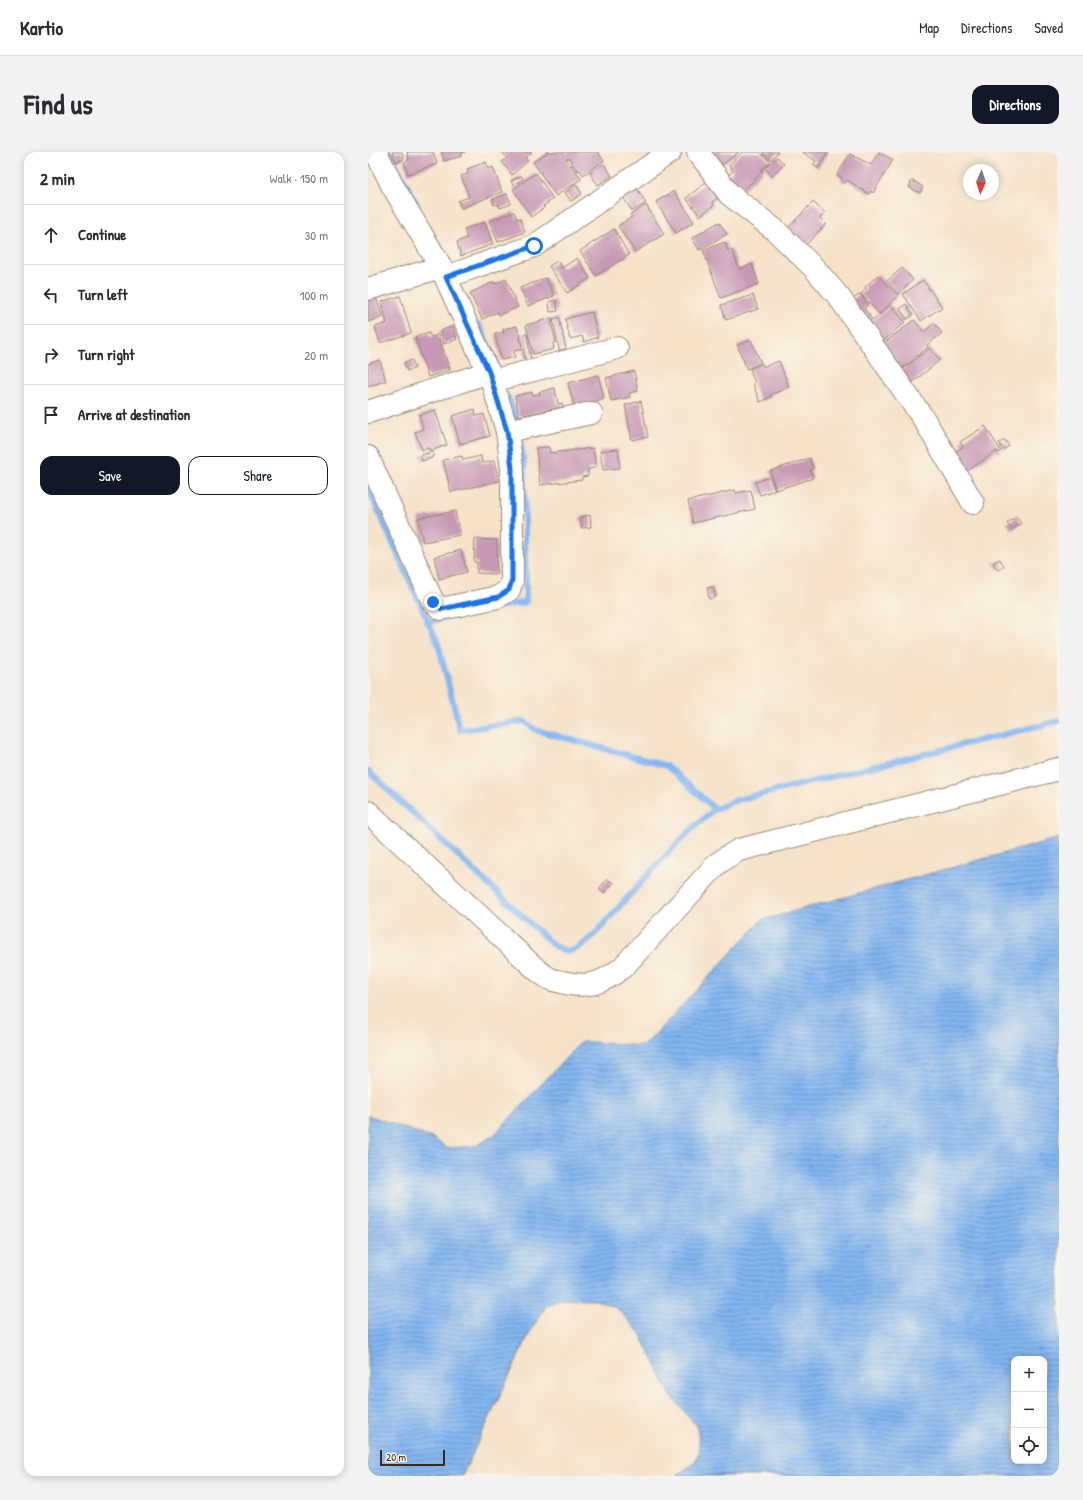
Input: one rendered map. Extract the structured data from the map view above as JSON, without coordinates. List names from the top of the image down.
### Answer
{
  "scale_bar": "20 m",
  "north": "bottom",
  "page": {
    "header": "Kartio",
    "nav": ["Map", "Directions", "Saved"],
    "title": "Find us",
    "buttons": [
      "Directions",
      ["Save", "Share"]
    ],
    "heading": ["2 min", "Walk · 150 m"],
    "list": [
      ["Continue", "30 m"],
      ["Turn left", "100 m"],
      ["Turn right", "20 m"],
      "Arrive at destination"
    ],
    "map_buttons": ["+", "−"],
    "scale": "20 m"
  }
}
